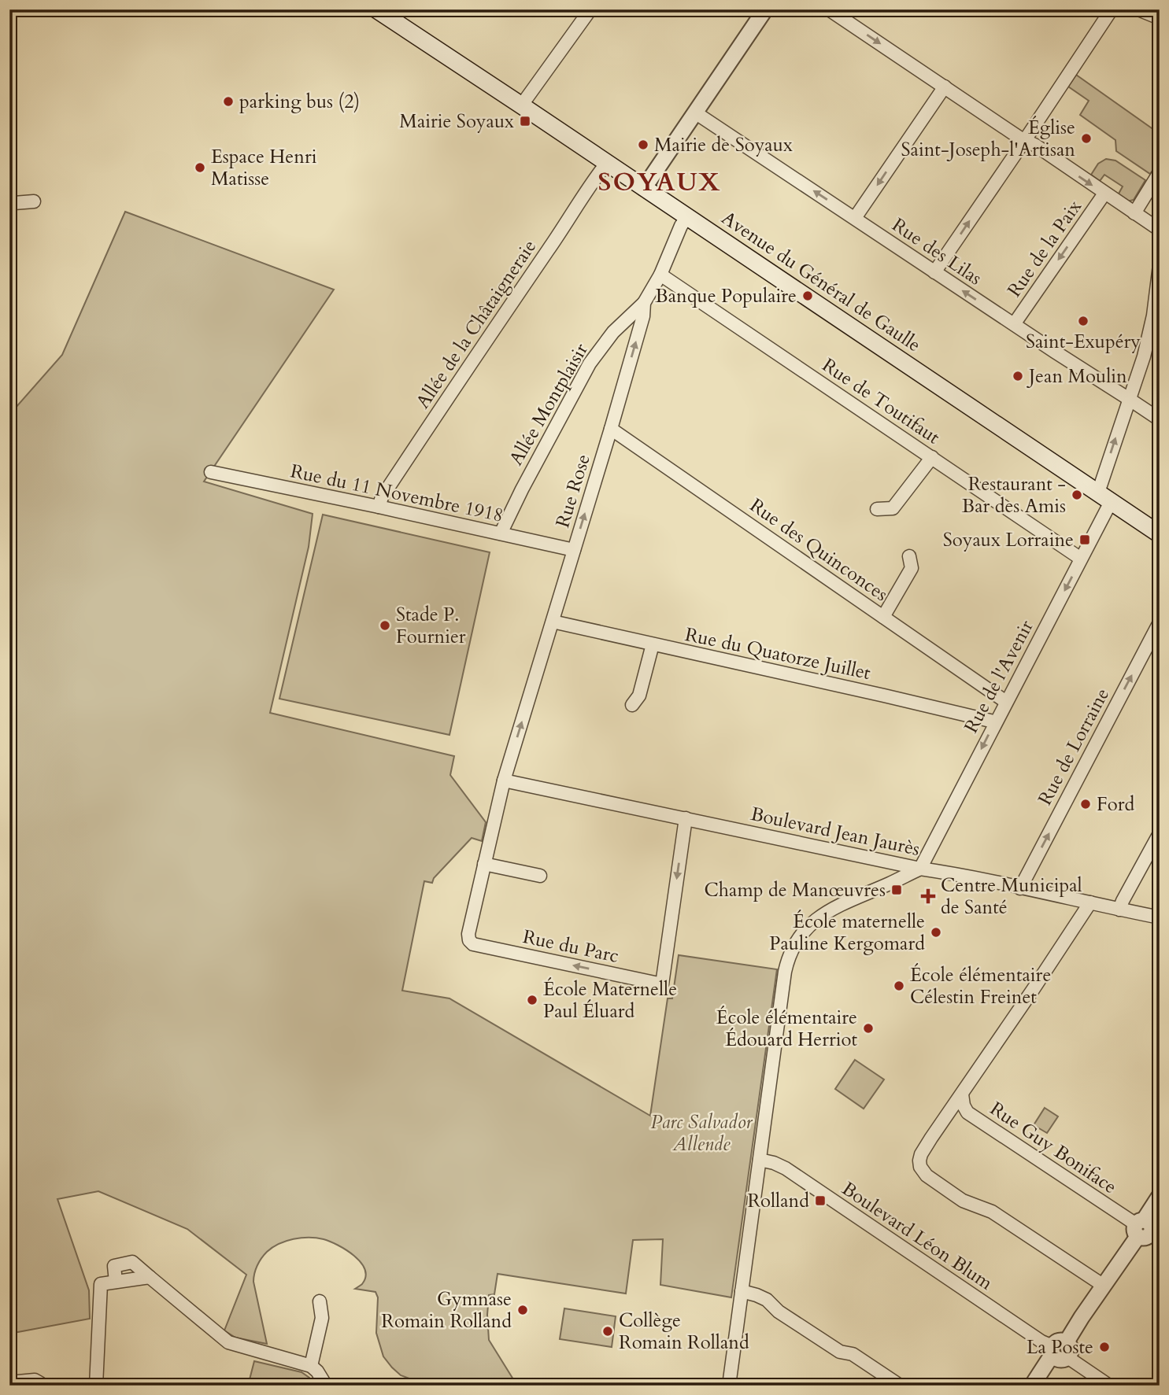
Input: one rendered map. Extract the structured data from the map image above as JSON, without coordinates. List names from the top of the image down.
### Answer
{
  "streets": {
    "main road": ["Avenue du Général de Gaulle"],
    "street": [
      "Rue de la Paix",
      "Rue des Lilas",
      "Allée de la Châtaigneraie",
      "Rue de Toutifaut",
      "Allée Montplaisir",
      "Rue Rose",
      "Rue du 11 Novembre 1918",
      "Rue des Quinconces",
      "Rue du Quatorze Juillet",
      "Rue de l'Avenir",
      "Rue de Lorraine",
      "Boulevard Jean Jaurès",
      "Rue du Parc",
      "Rue Guy Boniface",
      "Boulevard Léon Blum"
    ]
  },
  "crossings": [
    ["Rue de la Paix", "Rue des Lilas"],
    ["Rue des Lilas", "Rue de l'Avenir"],
    ["Avenue du Général de Gaulle", "Allée de la Châtaigneraie"],
    ["Avenue du Général de Gaulle", "Rue Rose"],
    ["Avenue du Général de Gaulle", "Rue de l'Avenir"],
    ["Allée de la Châtaigneraie", "Rue du 11 Novembre 1918"],
    ["Rue de Toutifaut", "Rue Rose"],
    ["Rue de Toutifaut", "Rue de l'Avenir"],
    ["Allée Montplaisir", "Rue Rose"],
    ["Allée Montplaisir", "Rue du 11 Novembre 1918"],
    ["Rue Rose", "Rue du 11 Novembre 1918"],
    ["Rue Rose", "Rue des Quinconces"],
    ["Rue Rose", "Rue du Quatorze Juillet"],
    ["Rue Rose", "Boulevard Jean Jaurès"],
    ["Rue Rose", "Rue du Parc"],
    ["Rue des Quinconces", "Rue de l'Avenir"],
    ["Rue du Quatorze Juillet", "Rue de l'Avenir"],
    ["Rue de l'Avenir", "Boulevard Jean Jaurès"],
    ["Rue de Lorraine", "Boulevard Jean Jaurès"],
    ["Boulevard Jean Jaurès", "Rue du Parc"]
  ],
  "one_way": ["Rue des Lilas", "Rue Rose"],
  "districts": ["SOYAUX"],
  "parks": ["Parc Salvador Allende"],
  "places": {
    "other": [
      "parking bus (2)",
      "Église Saint-Joseph-l'Artisan",
      "Mairie de Soyaux",
      "Espace Henri Matisse",
      "Banque Populaire",
      "Saint-Exupéry",
      "Jean Moulin",
      "Restaurant - Bar des Amis",
      "Stade P. Fournier",
      "Ford",
      "École maternelle Pauline Kergomard",
      "École élémentaire Célestin Freinet",
      "École Maternelle Paul Éluard",
      "École élémentaire Édouard Herriot",
      "Gymnase Romain Rolland",
      "Collège Romain Rolland",
      "La Poste"
    ],
    "transit": [
      "Mairie Soyaux",
      "Soyaux Lorraine",
      "Champ de Manœuvres",
      "Rolland"
    ],
    "health": ["Centre Municipal de Santé"]
  }
}
